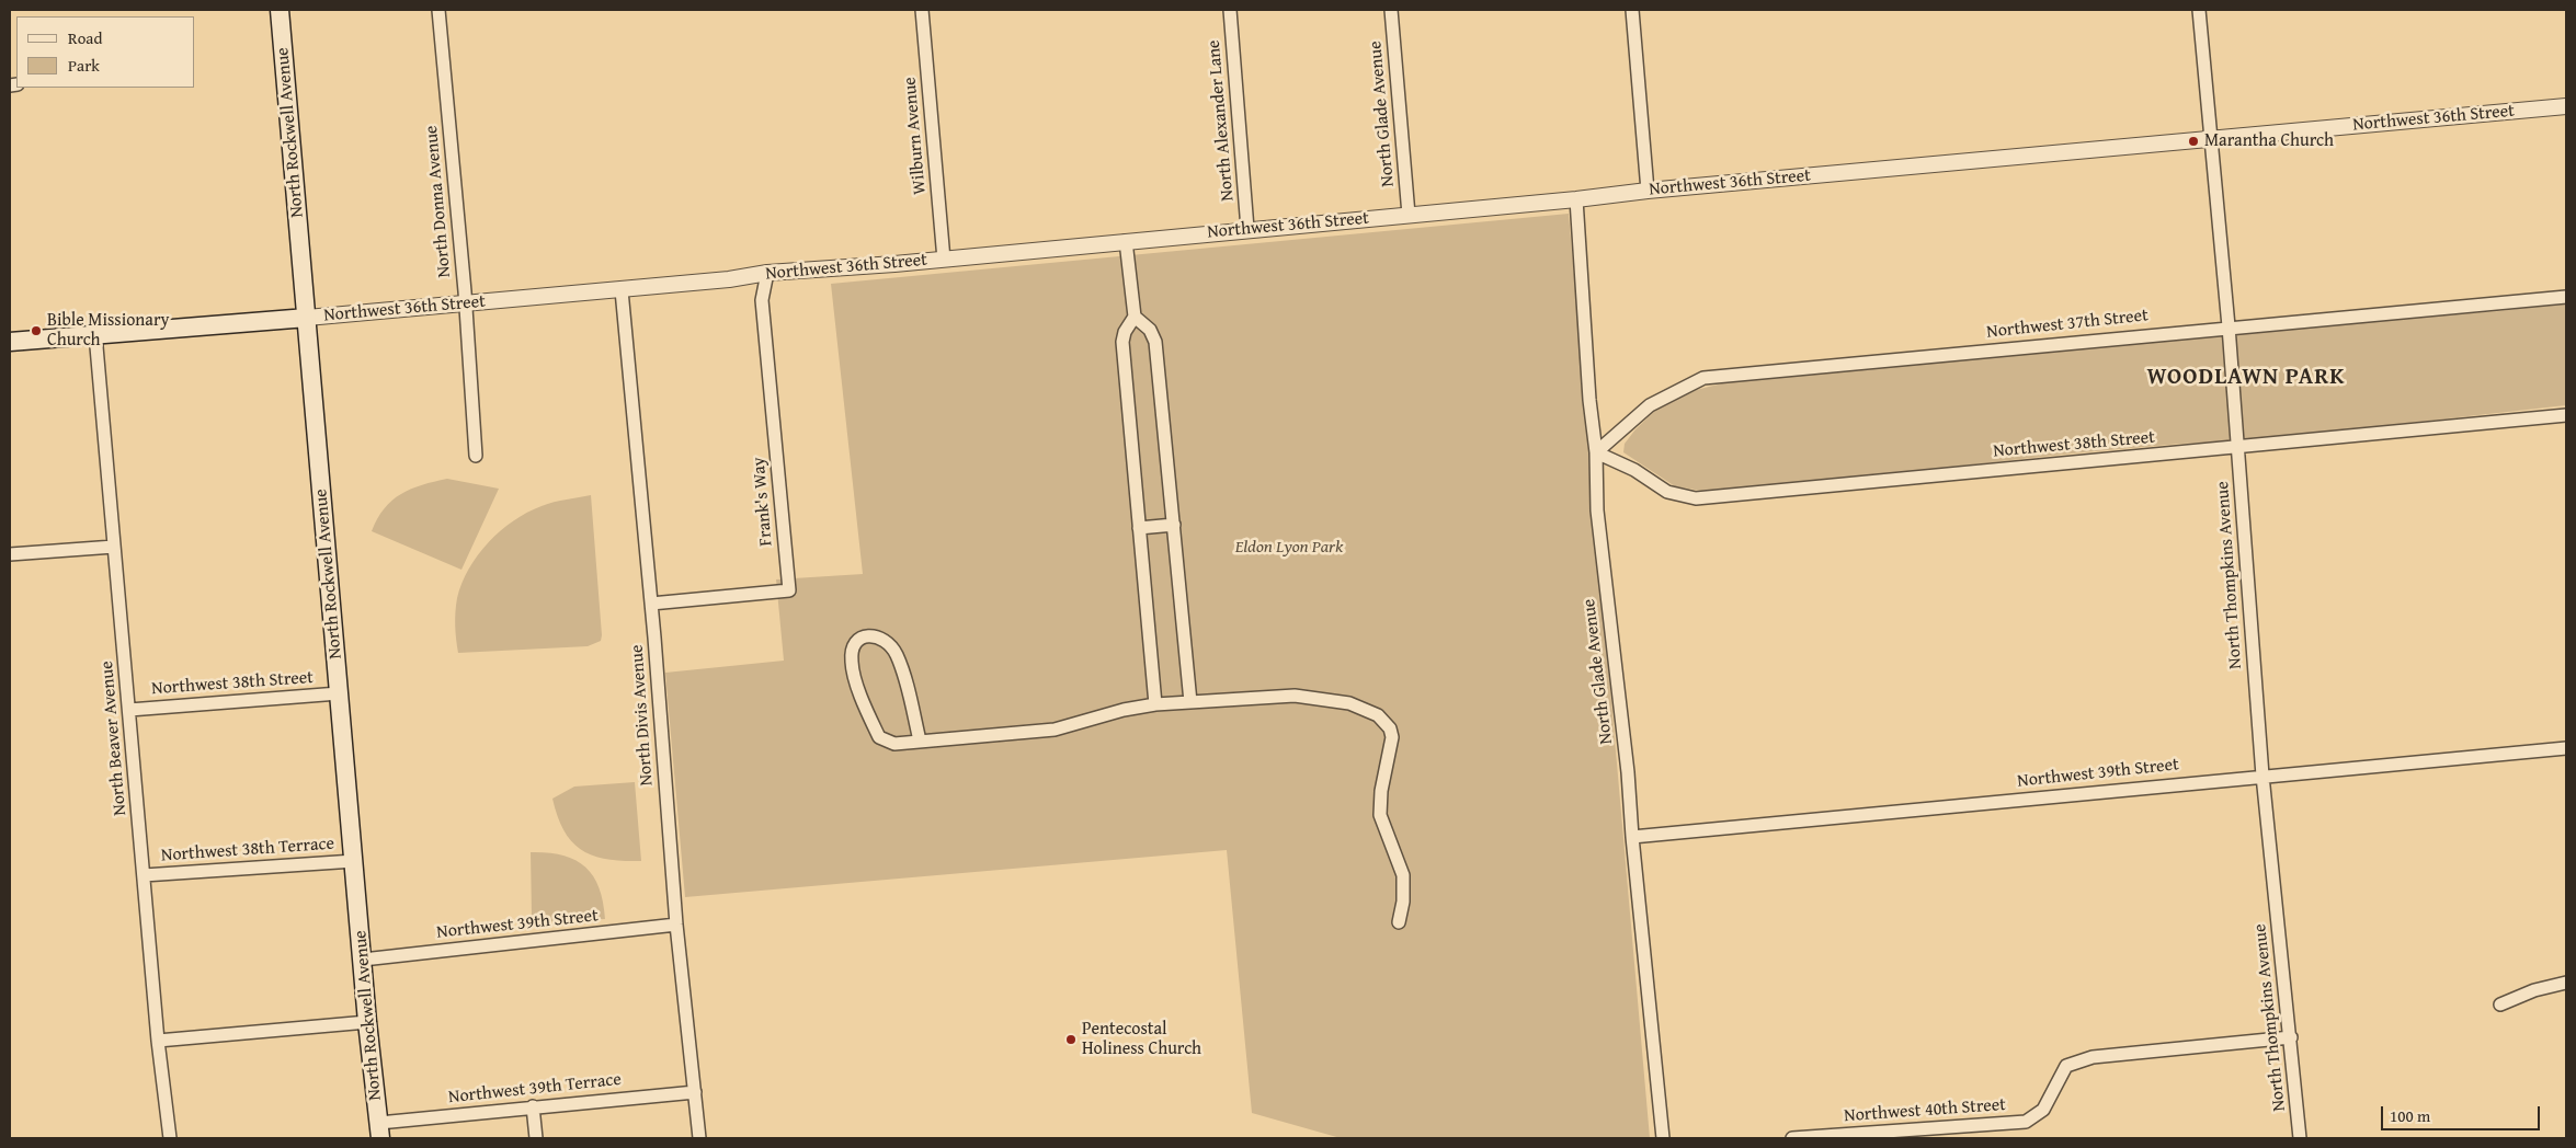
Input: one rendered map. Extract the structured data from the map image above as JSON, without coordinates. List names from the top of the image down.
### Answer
{
  "streets": {
    "main road": ["Northwest 36th Street", "North Rockwell Avenue"],
    "street": [
      "North Glade Avenue",
      "North Alexander Lane",
      "Wilburn Avenue",
      "North Donna Avenue",
      "Northwest 37th Street",
      "Northwest 38th Street",
      "Frank's Way",
      "North Thompkins Avenue",
      "North Divis Avenue",
      "North Beaver Avenue",
      "Northwest 39th Street",
      "Northwest 38th Terrace",
      "Northwest 39th Terrace",
      "Northwest 40th Street"
    ]
  },
  "crossings": [
    ["North Glade Avenue", "Northwest 36th Street"],
    ["North Glade Avenue", "Northwest 37th Street"],
    ["North Glade Avenue", "Northwest 38th Street"],
    ["North Glade Avenue", "Northwest 39th Street"],
    ["Northwest 36th Street", "North Alexander Lane"],
    ["Northwest 36th Street", "North Rockwell Avenue"],
    ["Northwest 36th Street", "Wilburn Avenue"],
    ["Northwest 36th Street", "North Donna Avenue"],
    ["Northwest 36th Street", "Frank's Way"],
    ["Northwest 36th Street", "North Thompkins Avenue"],
    ["Northwest 36th Street", "North Divis Avenue"],
    ["Northwest 36th Street", "North Beaver Avenue"],
    ["North Rockwell Avenue", "Northwest 38th Street"],
    ["North Rockwell Avenue", "Northwest 39th Street"],
    ["North Rockwell Avenue", "Northwest 38th Terrace"],
    ["North Rockwell Avenue", "Northwest 39th Terrace"],
    ["Northwest 37th Street", "Northwest 38th Street"],
    ["Northwest 37th Street", "North Thompkins Avenue"],
    ["Northwest 38th Street", "North Thompkins Avenue"],
    ["Northwest 38th Street", "North Beaver Avenue"],
    ["Frank's Way", "North Divis Avenue"],
    ["North Thompkins Avenue", "Northwest 39th Street"],
    ["North Thompkins Avenue", "Northwest 40th Street"],
    ["North Divis Avenue", "Northwest 39th Street"],
    ["North Divis Avenue", "Northwest 39th Terrace"],
    ["North Beaver Avenue", "Northwest 38th Terrace"]
  ],
  "districts": ["WOODLAWN PARK"],
  "parks": ["Eldon Lyon Park"],
  "places": ["Marantha Church", "Bible Missionary Church", "Pentecostal Holiness Church"],
  "legend": ["Road", "Park"],
  "scale_bar": "100 m"
}
